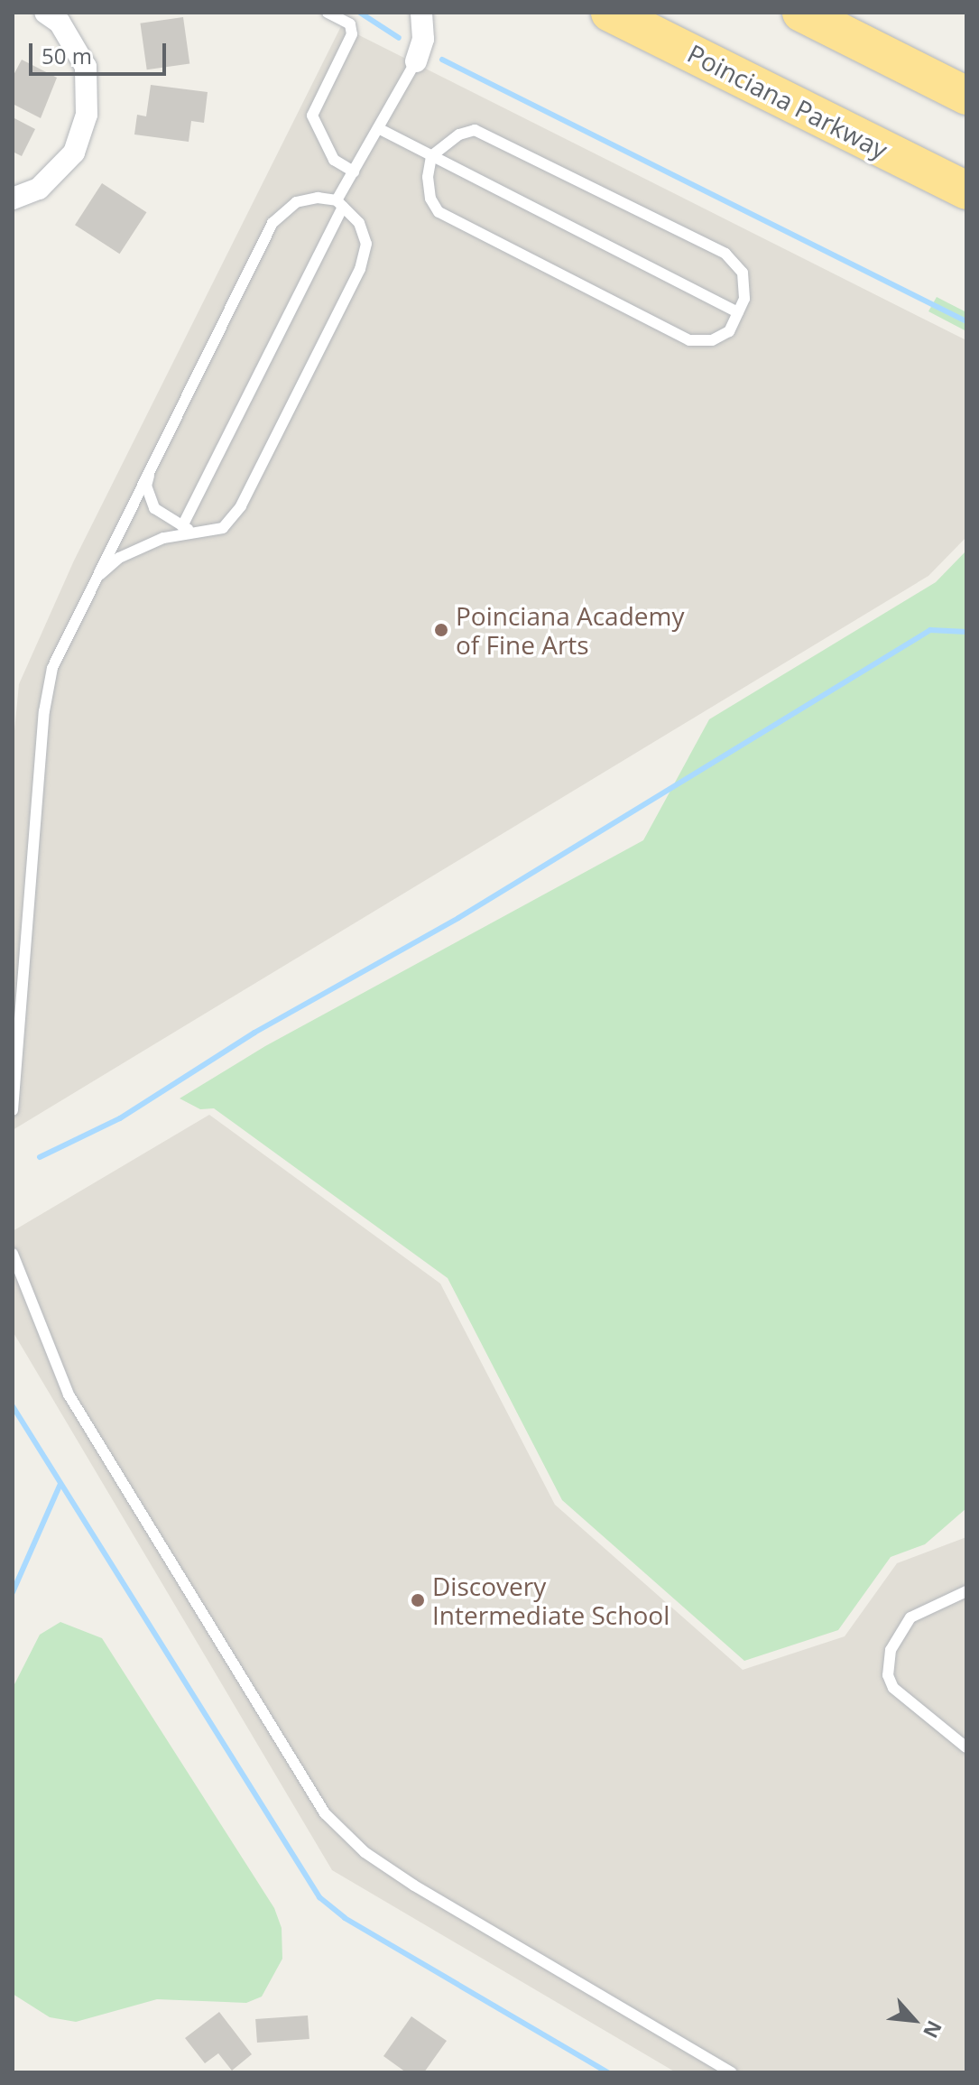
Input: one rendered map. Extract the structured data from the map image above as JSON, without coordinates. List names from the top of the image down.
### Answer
{
  "streets": {
    "highway": ["Poinciana Parkway"]
  },
  "places": ["Poinciana Academy of Fine Arts", "Discovery Intermediate School"],
  "scale_bar": "50 m",
  "north": "bottom right"
}
